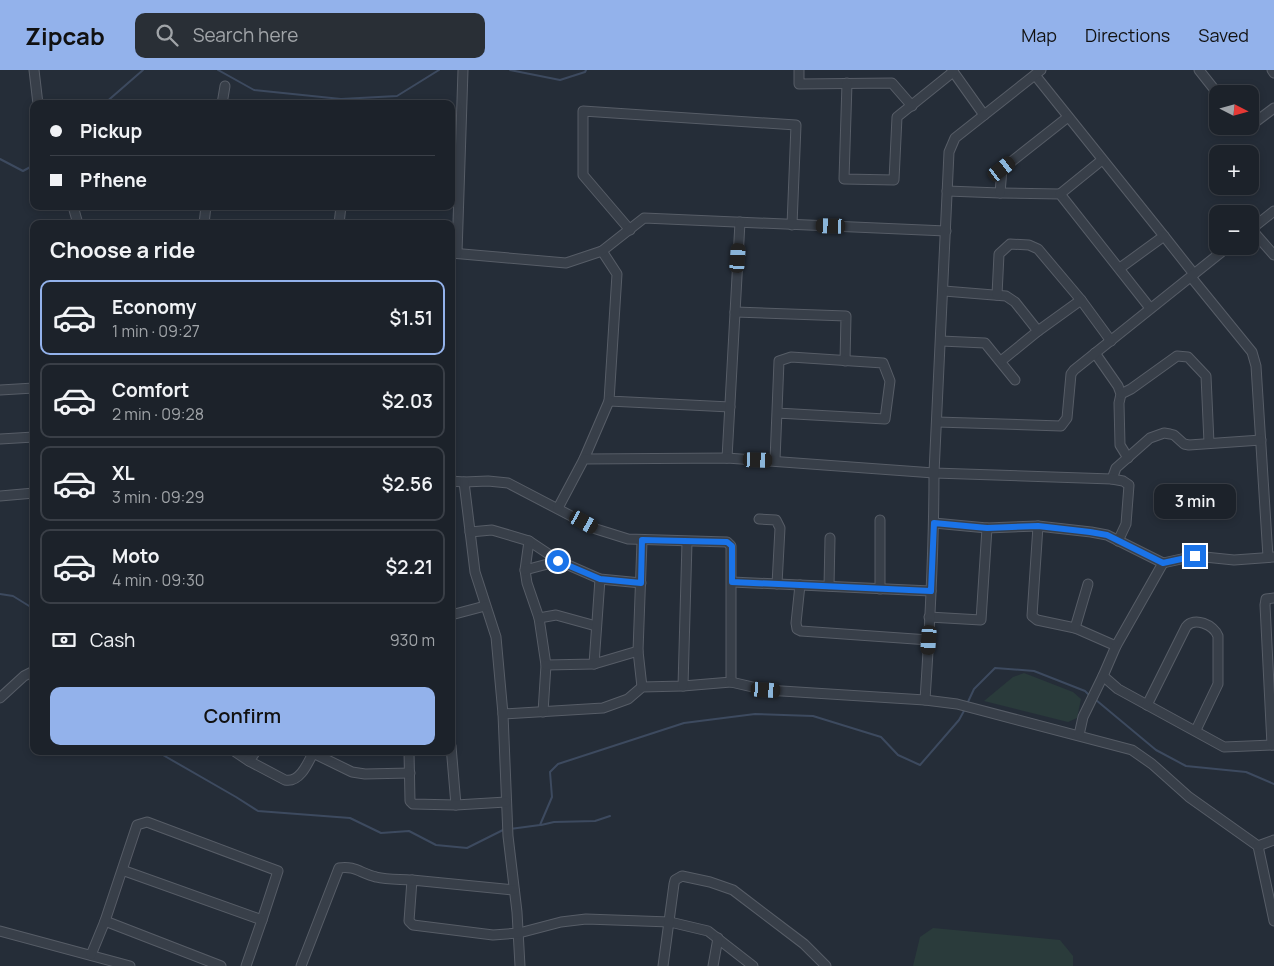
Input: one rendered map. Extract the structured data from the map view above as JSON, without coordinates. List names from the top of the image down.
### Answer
{
  "north": "right",
  "page": {
    "header": "Zipcab",
    "search": "Search here",
    "nav": ["Map", "Directions", "Saved"],
    "map_buttons": ["+", "−"],
    "banner": ["Pickup", "Pfhene"],
    "heading": "Choose a ride",
    "list": [
      {
        "name": "Economy",
        "note": "1 min · 09:27",
        "value": "$1.51"
      },
      {
        "name": "Comfort",
        "note": "2 min · 09:28",
        "value": "$2.03"
      },
      {
        "name": "XL",
        "note": "3 min · 09:29",
        "value": "$2.56"
      },
      {
        "name": "Moto",
        "note": "4 min · 09:30",
        "value": "$2.21"
      }
    ],
    "bubble": "3 min",
    "pay": ["Cash", "930 m"],
    "buttons": "Confirm"
  }
}
